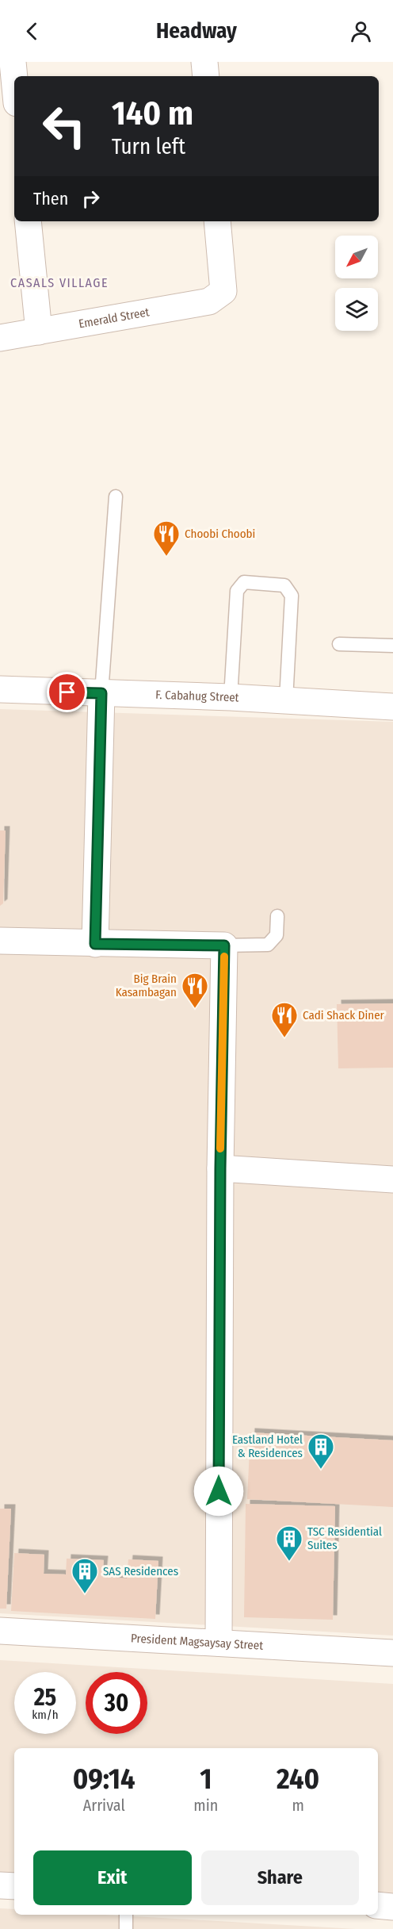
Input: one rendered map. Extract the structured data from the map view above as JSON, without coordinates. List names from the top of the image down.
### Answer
{
  "streets": {
    "street": ["Emerald Street", "F. Cabahug Street", "President Magsaysay Street"]
  },
  "districts": ["CASALS VILLAGE"],
  "places": {
    "restaurant": ["Choobi Choobi", "Big Brain Kasambagan", "Cadi Shack Diner"],
    "building": ["Eastland Hotel & Residences", "TSC Residential Suites", "SAS Residences"]
  },
  "north": "bottom left",
  "page": {
    "header": "Headway",
    "turn": ["140 m", "Turn left"],
    "then": "Then",
    "speed": "25 km/h",
    "limit": "30",
    "eta": [
      "09:14",
      "Arrival",
      "1",
      "min",
      "240",
      "m"
    ],
    "buttons": ["Exit", "Share"]
  }
}
